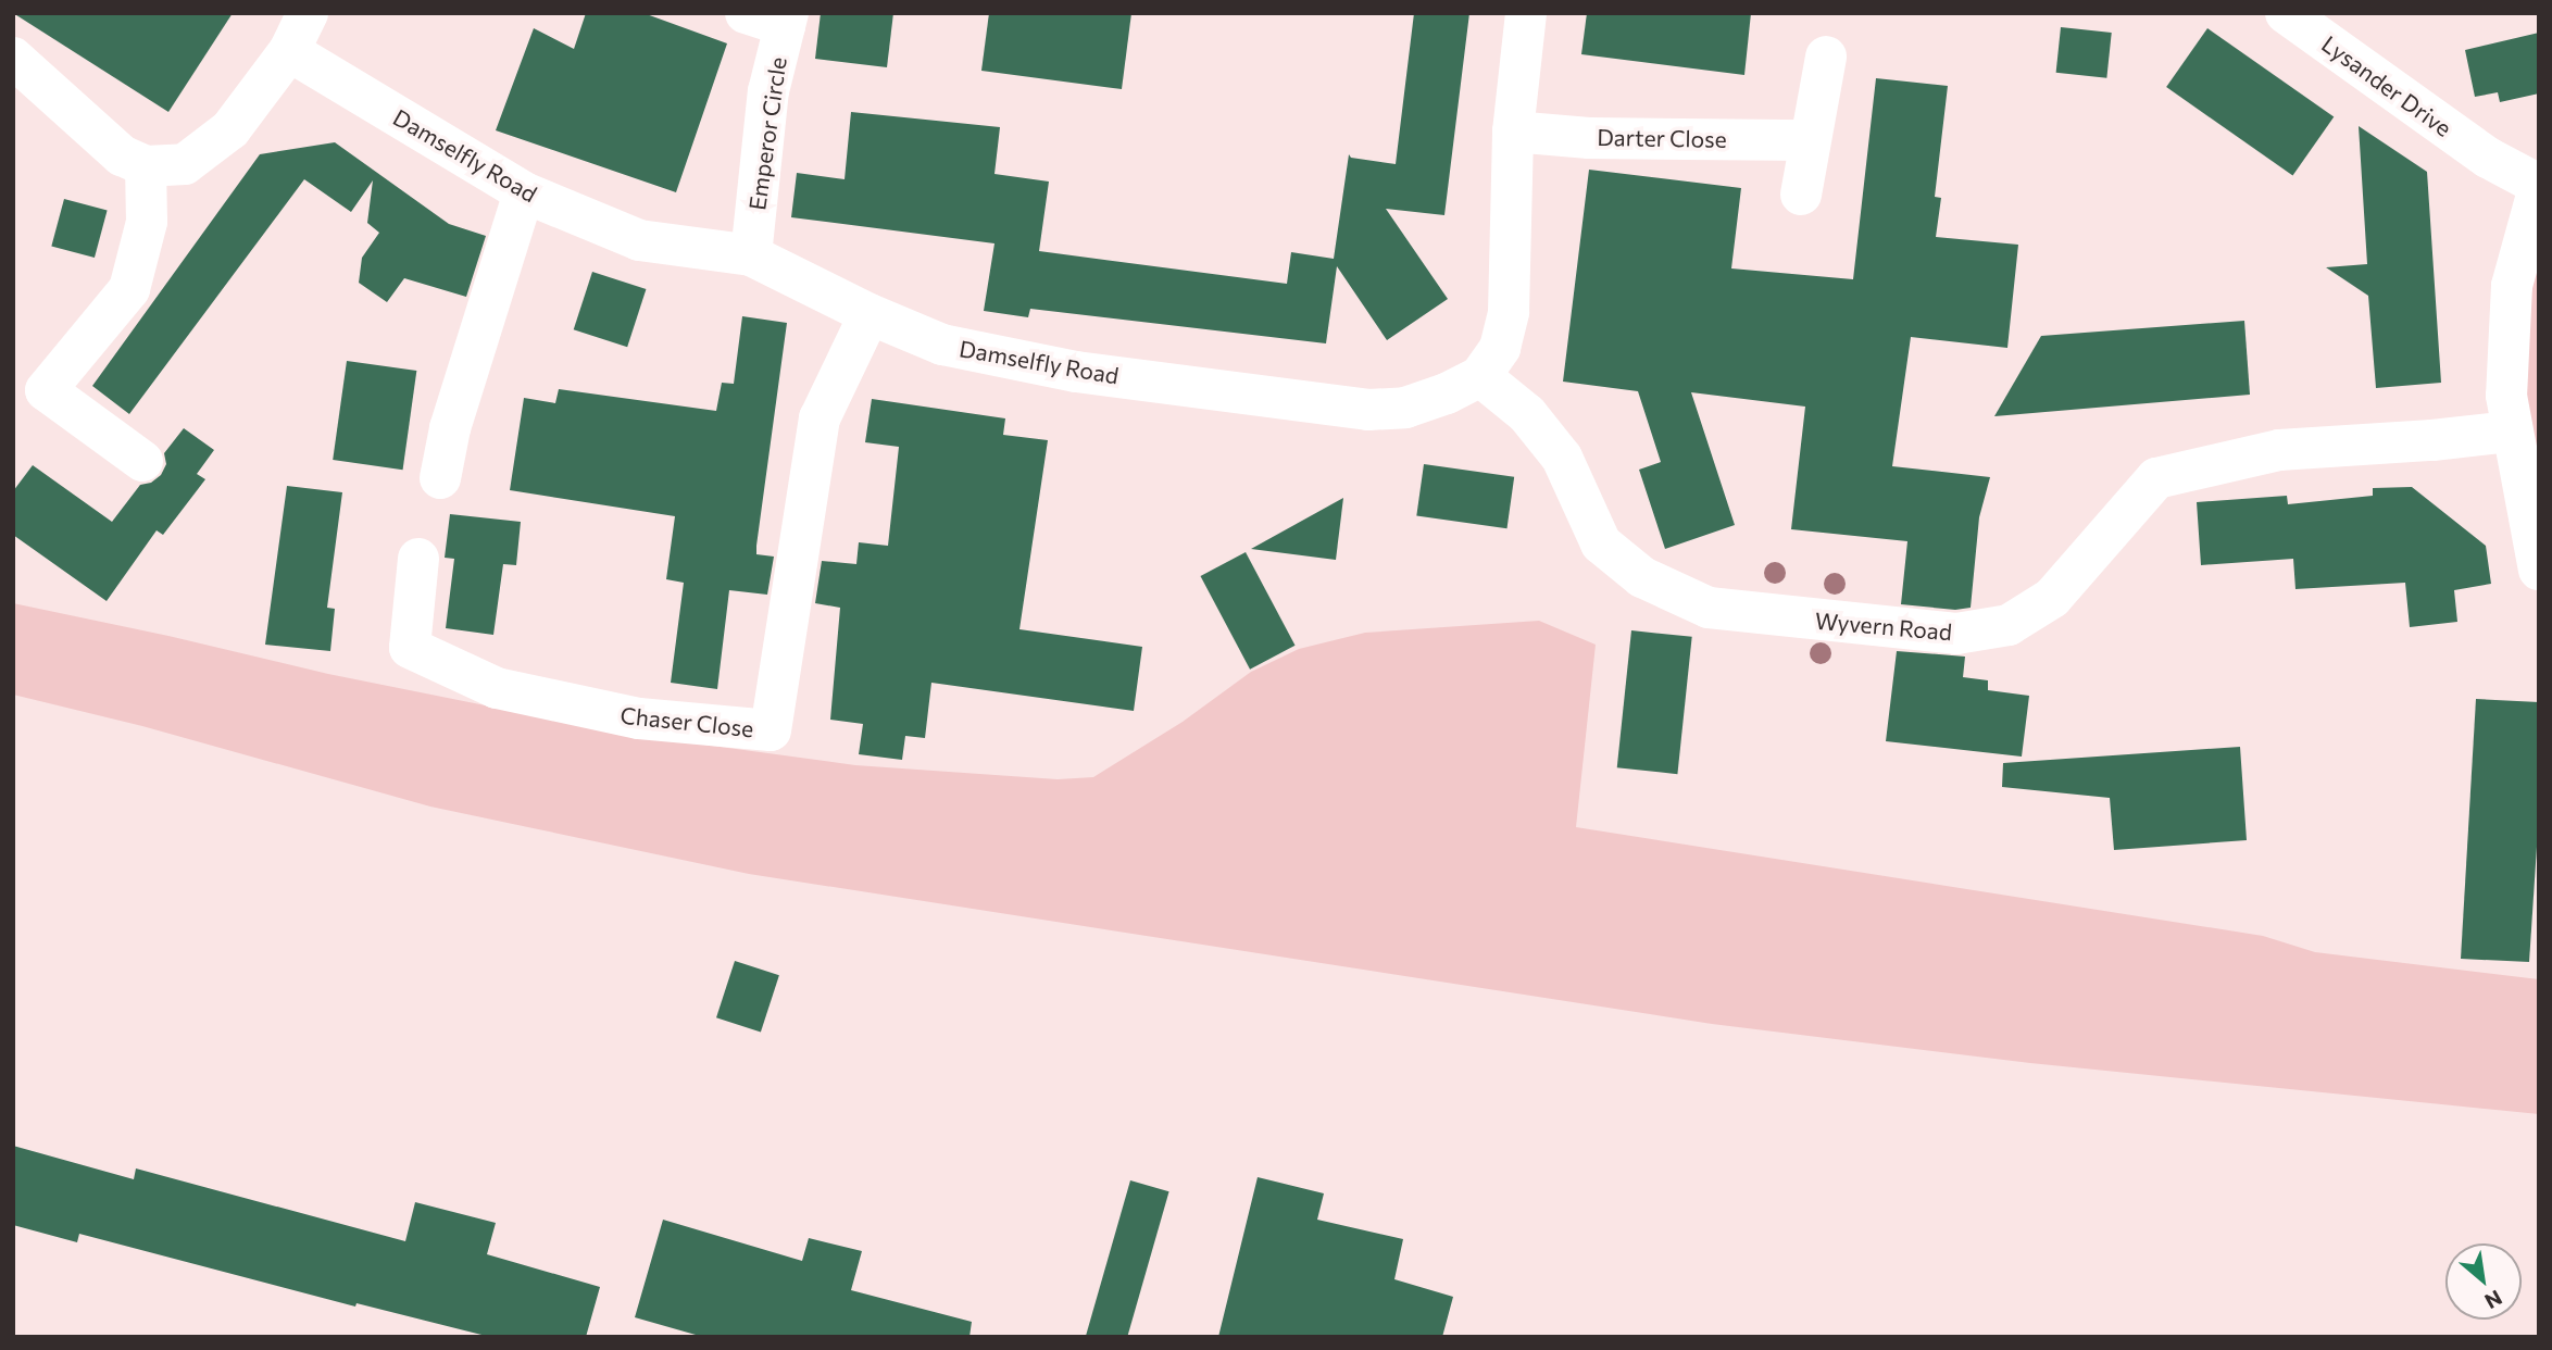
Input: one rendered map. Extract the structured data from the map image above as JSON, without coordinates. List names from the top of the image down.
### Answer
{
  "streets": {
    "street": [
      "Lysander Drive",
      "Emperor Circle",
      "Darter Close",
      "Damselfly Road",
      "Wyvern Road",
      "Chaser Close"
    ]
  },
  "crossings": [
    ["Emperor Circle", "Damselfly Road"],
    ["Damselfly Road", "Wyvern Road"],
    ["Damselfly Road", "Chaser Close"]
  ],
  "north": "bottom right"
}
